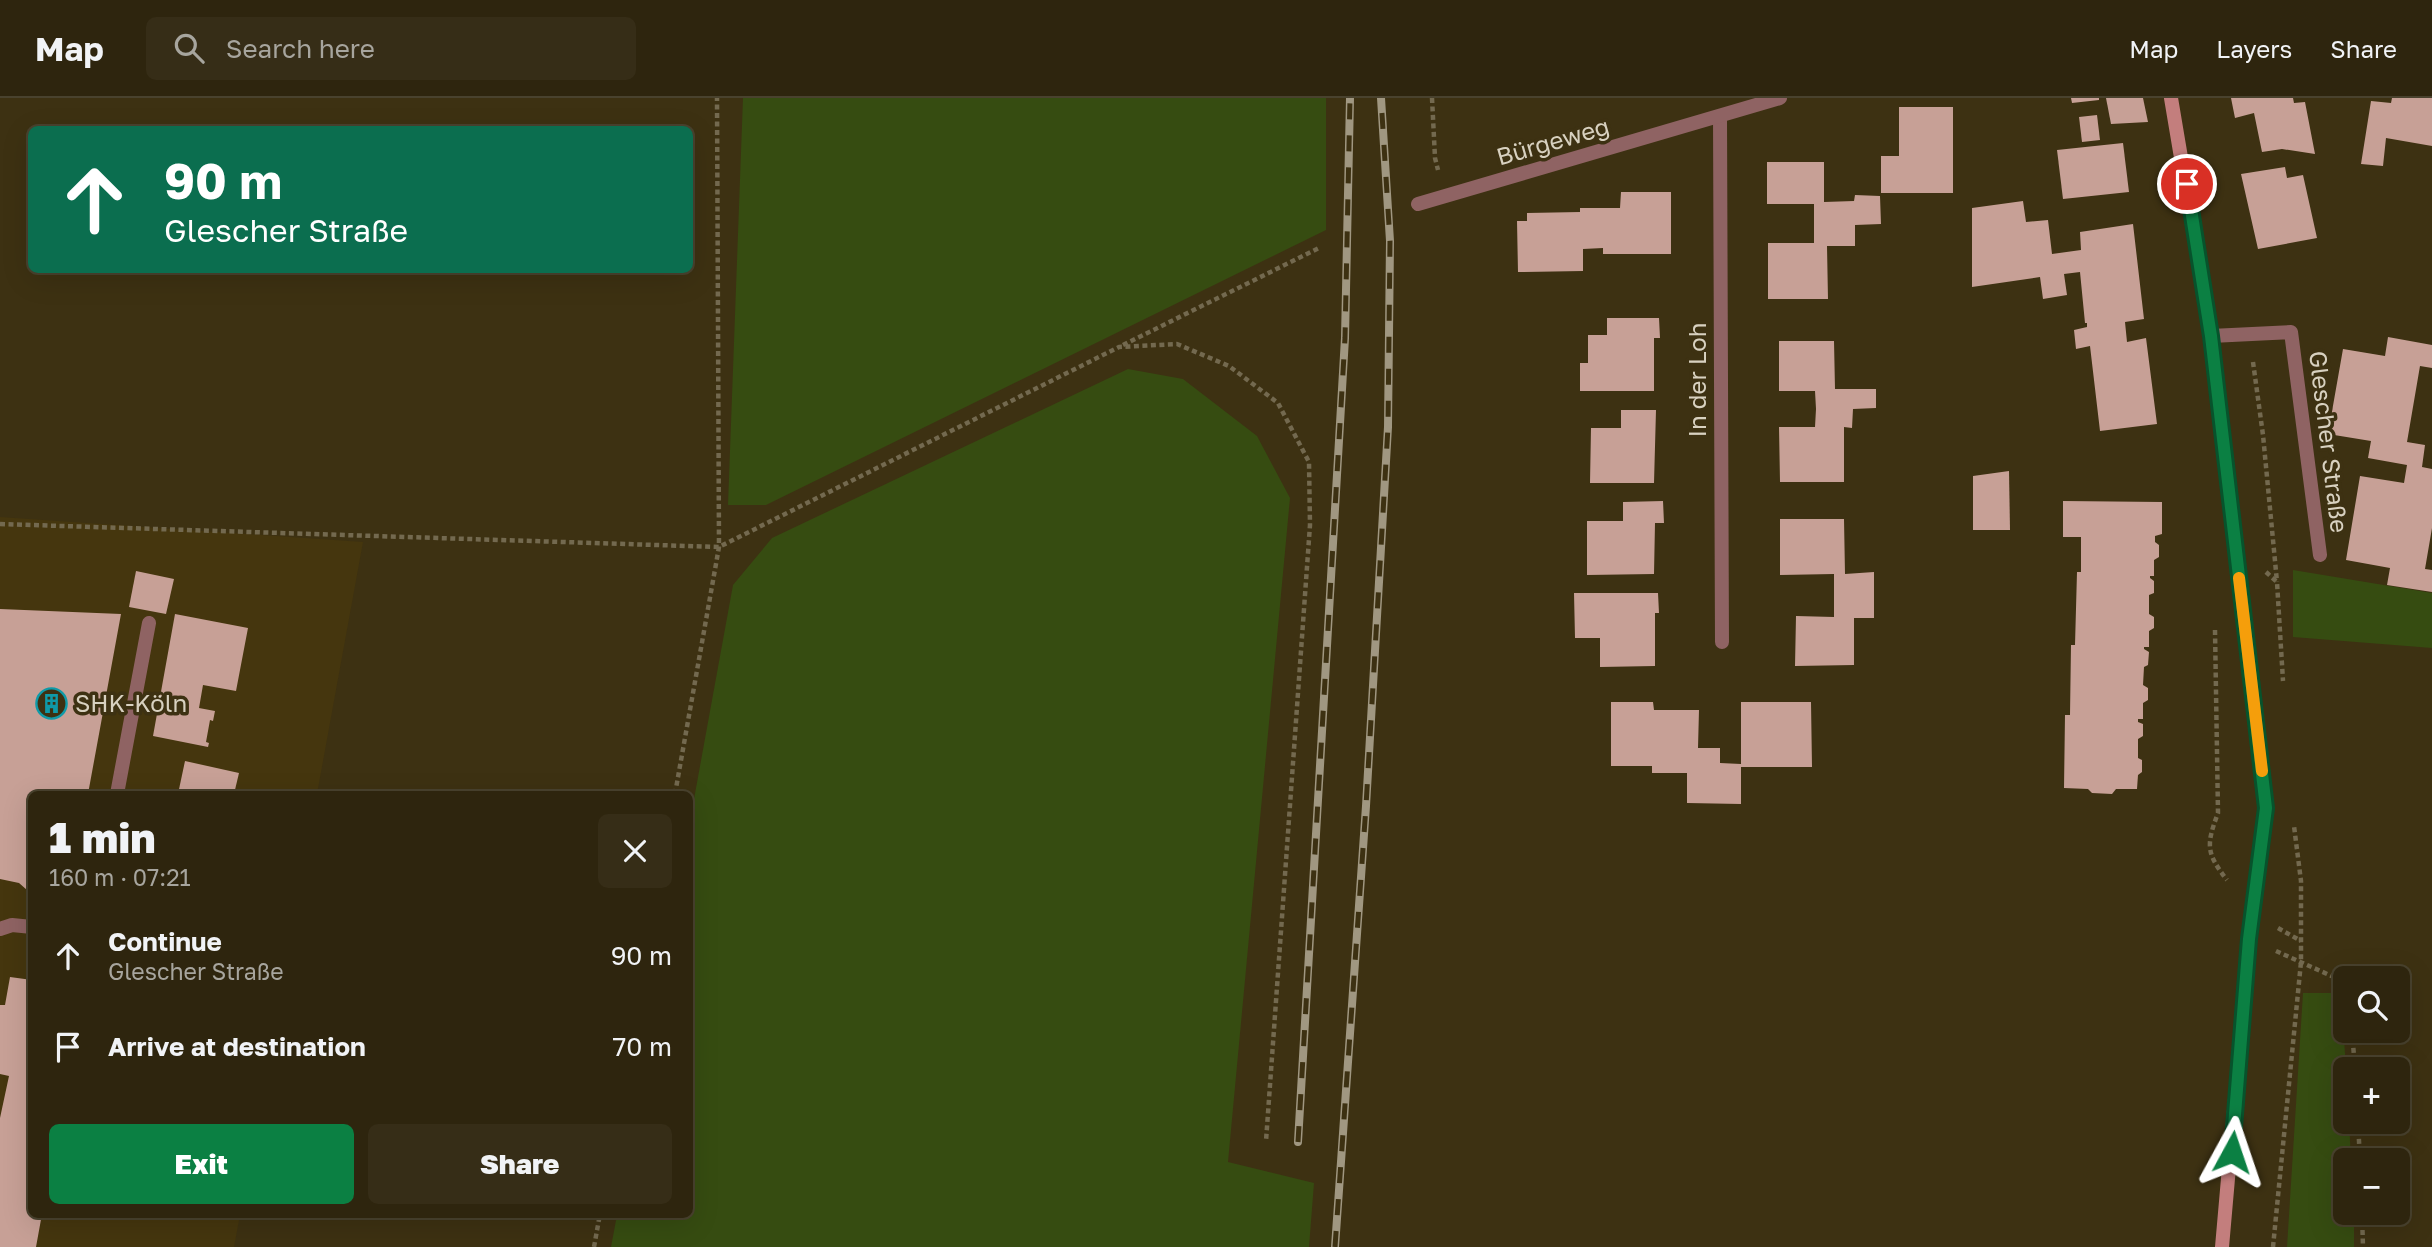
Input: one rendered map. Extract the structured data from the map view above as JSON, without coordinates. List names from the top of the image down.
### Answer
{
  "streets": {
    "street": ["Bürgeweg", "In der Loh", "Glescher Straße"]
  },
  "crossings": [
    ["Bürgeweg", "In der Loh"]
  ],
  "places": {
    "building": ["SHK-Köln"]
  },
  "page": {
    "header": "Map",
    "search": "Search here",
    "nav": ["Map", "Layers", "Share"],
    "turn": ["90 m", "Glescher Straße"],
    "heading": ["1 min", "160 m · 07:21"],
    "list": [
      {
        "name": "Continue",
        "note": "Glescher Straße",
        "value": "90 m"
      },
      {
        "name": "Arrive at destination",
        "value": "70 m"
      }
    ],
    "map_buttons": ["+", "−"],
    "buttons": ["Exit", "Share"]
  }
}
